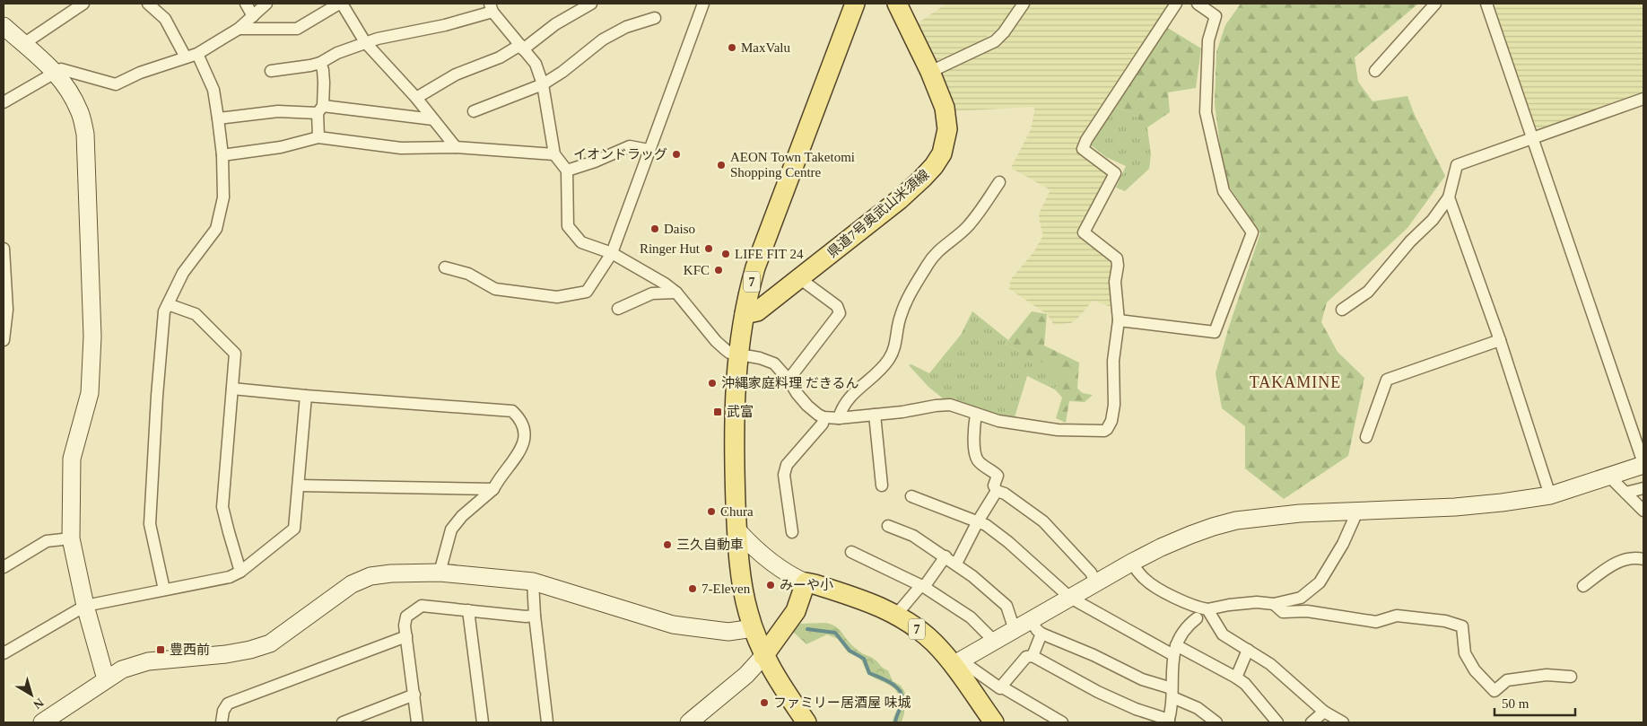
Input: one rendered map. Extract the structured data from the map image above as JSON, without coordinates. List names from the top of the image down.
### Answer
{
  "streets": {
    "main road": ["県道7号奥武山米須線", "7"]
  },
  "crossings": [
    ["県道7号奥武山米須線", "7"]
  ],
  "districts": ["TAKAMINE"],
  "places": {
    "other": [
      "MaxValu",
      "イオンドラッグ",
      "AEON Town Taketomi Shopping Centre",
      "Daiso",
      "Ringer Hut",
      "LIFE FIT 24",
      "KFC",
      "沖縄家庭料理 だきるん",
      "Chura",
      "三久自動車",
      "みーや小",
      "7-Eleven",
      "ファミリー居酒屋 味城"
    ],
    "transit": ["武富", "豊西前"]
  },
  "scale_bar": "50 m",
  "north": "bottom right"
}
